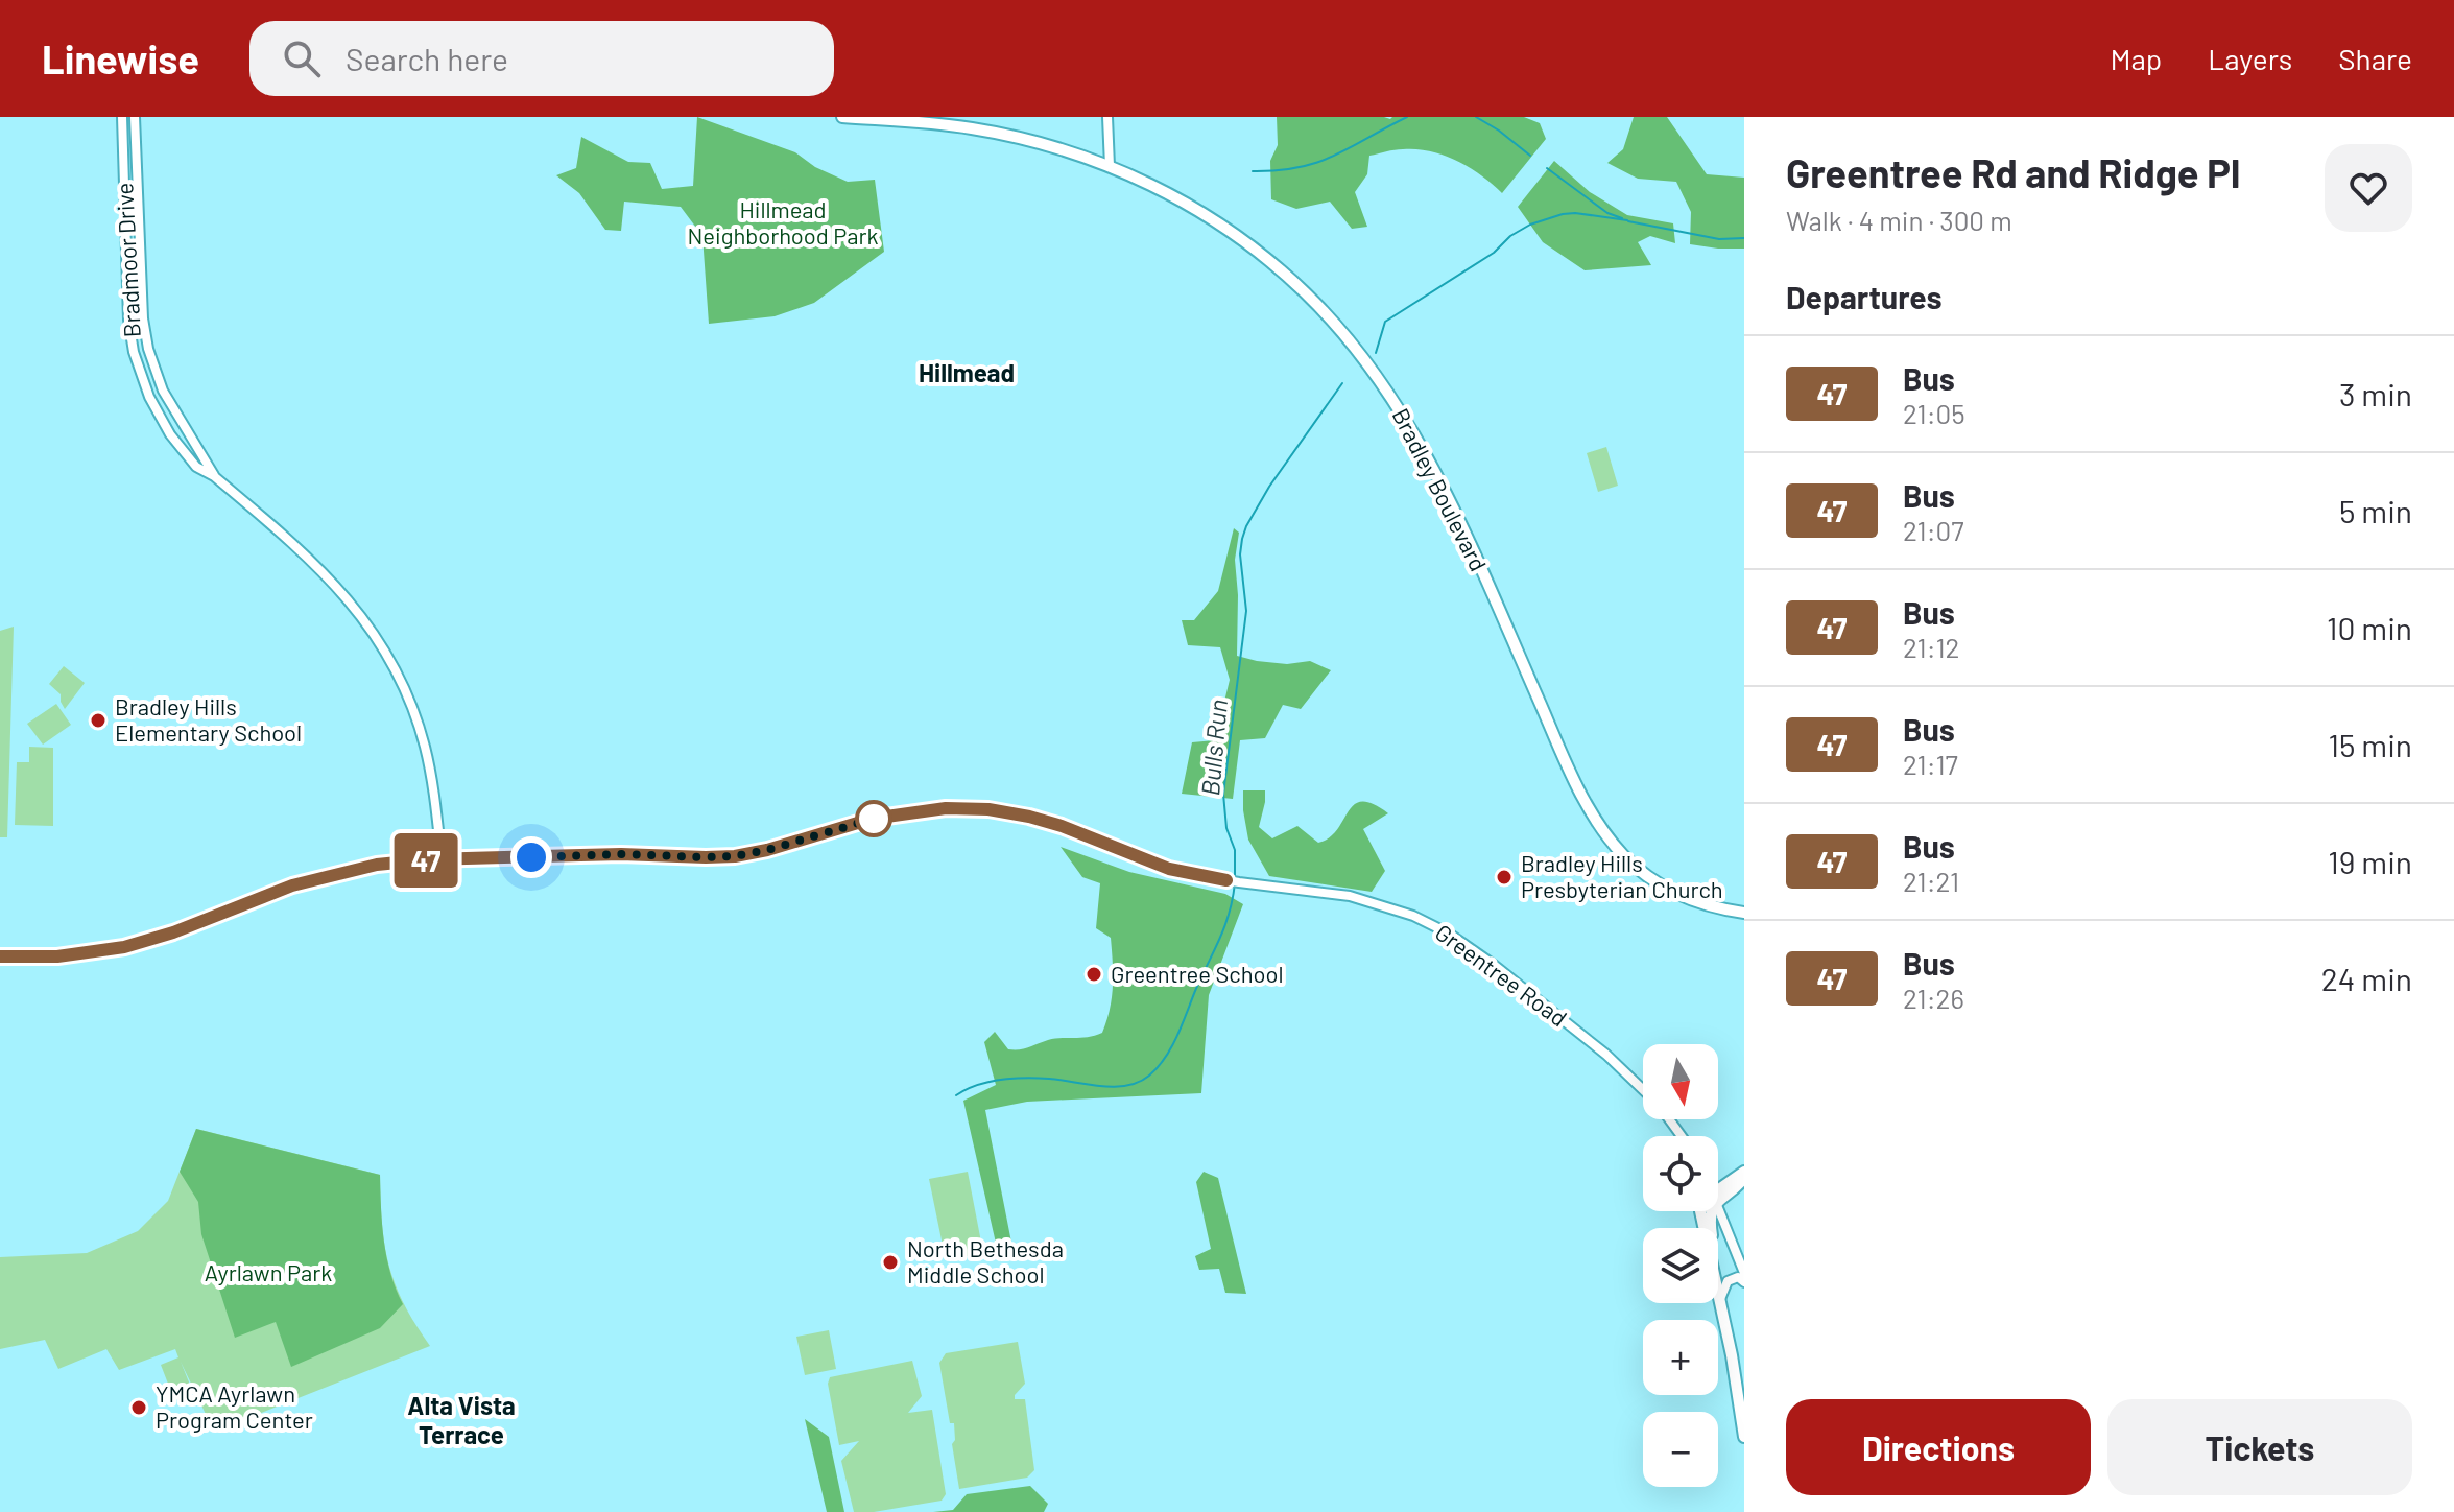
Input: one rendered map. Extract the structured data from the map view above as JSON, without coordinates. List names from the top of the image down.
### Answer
{
  "streets": {
    "main road": ["Bradley Boulevard"],
    "street": ["Bradmoor Drive", "Greentree Road"]
  },
  "crossings": [
    ["Bradmoor Drive", "Greentree Road"]
  ],
  "districts": ["Hillmead", "Alta Vista Terrace"],
  "water": ["Bulls Run"],
  "parks": ["Hillmead Neighborhood Park", "Ayrlawn Park"],
  "places": [
    "Bradley Hills Elementary School",
    "Bradley Hills Presbyterian Church",
    "Greentree School",
    "North Bethesda Middle School",
    "YMCA Ayrlawn Program Center"
  ],
  "lines": ["bus line 47"],
  "north": "bottom",
  "page": {
    "header": "Linewise",
    "search": "Search here",
    "nav": ["Map", "Layers", "Share"],
    "on_map": "47",
    "heading": [
      ["Greentree Rd and Ridge Pl", "Walk · 4 min · 300 m"],
      "Departures"
    ],
    "list": [
      {
        "mark": "47",
        "name": "Bus",
        "note": "21:05",
        "value": "3 min"
      },
      {
        "mark": "47",
        "name": "Bus",
        "note": "21:07",
        "value": "5 min"
      },
      {
        "mark": "47",
        "name": "Bus",
        "note": "21:12",
        "value": "10 min"
      },
      {
        "mark": "47",
        "name": "Bus",
        "note": "21:17",
        "value": "15 min"
      },
      {
        "mark": "47",
        "name": "Bus",
        "note": "21:21",
        "value": "19 min"
      },
      {
        "mark": "47",
        "name": "Bus",
        "note": "21:26",
        "value": "24 min"
      }
    ],
    "map_buttons": ["+", "−"],
    "buttons": ["Directions", "Tickets"]
  }
}
